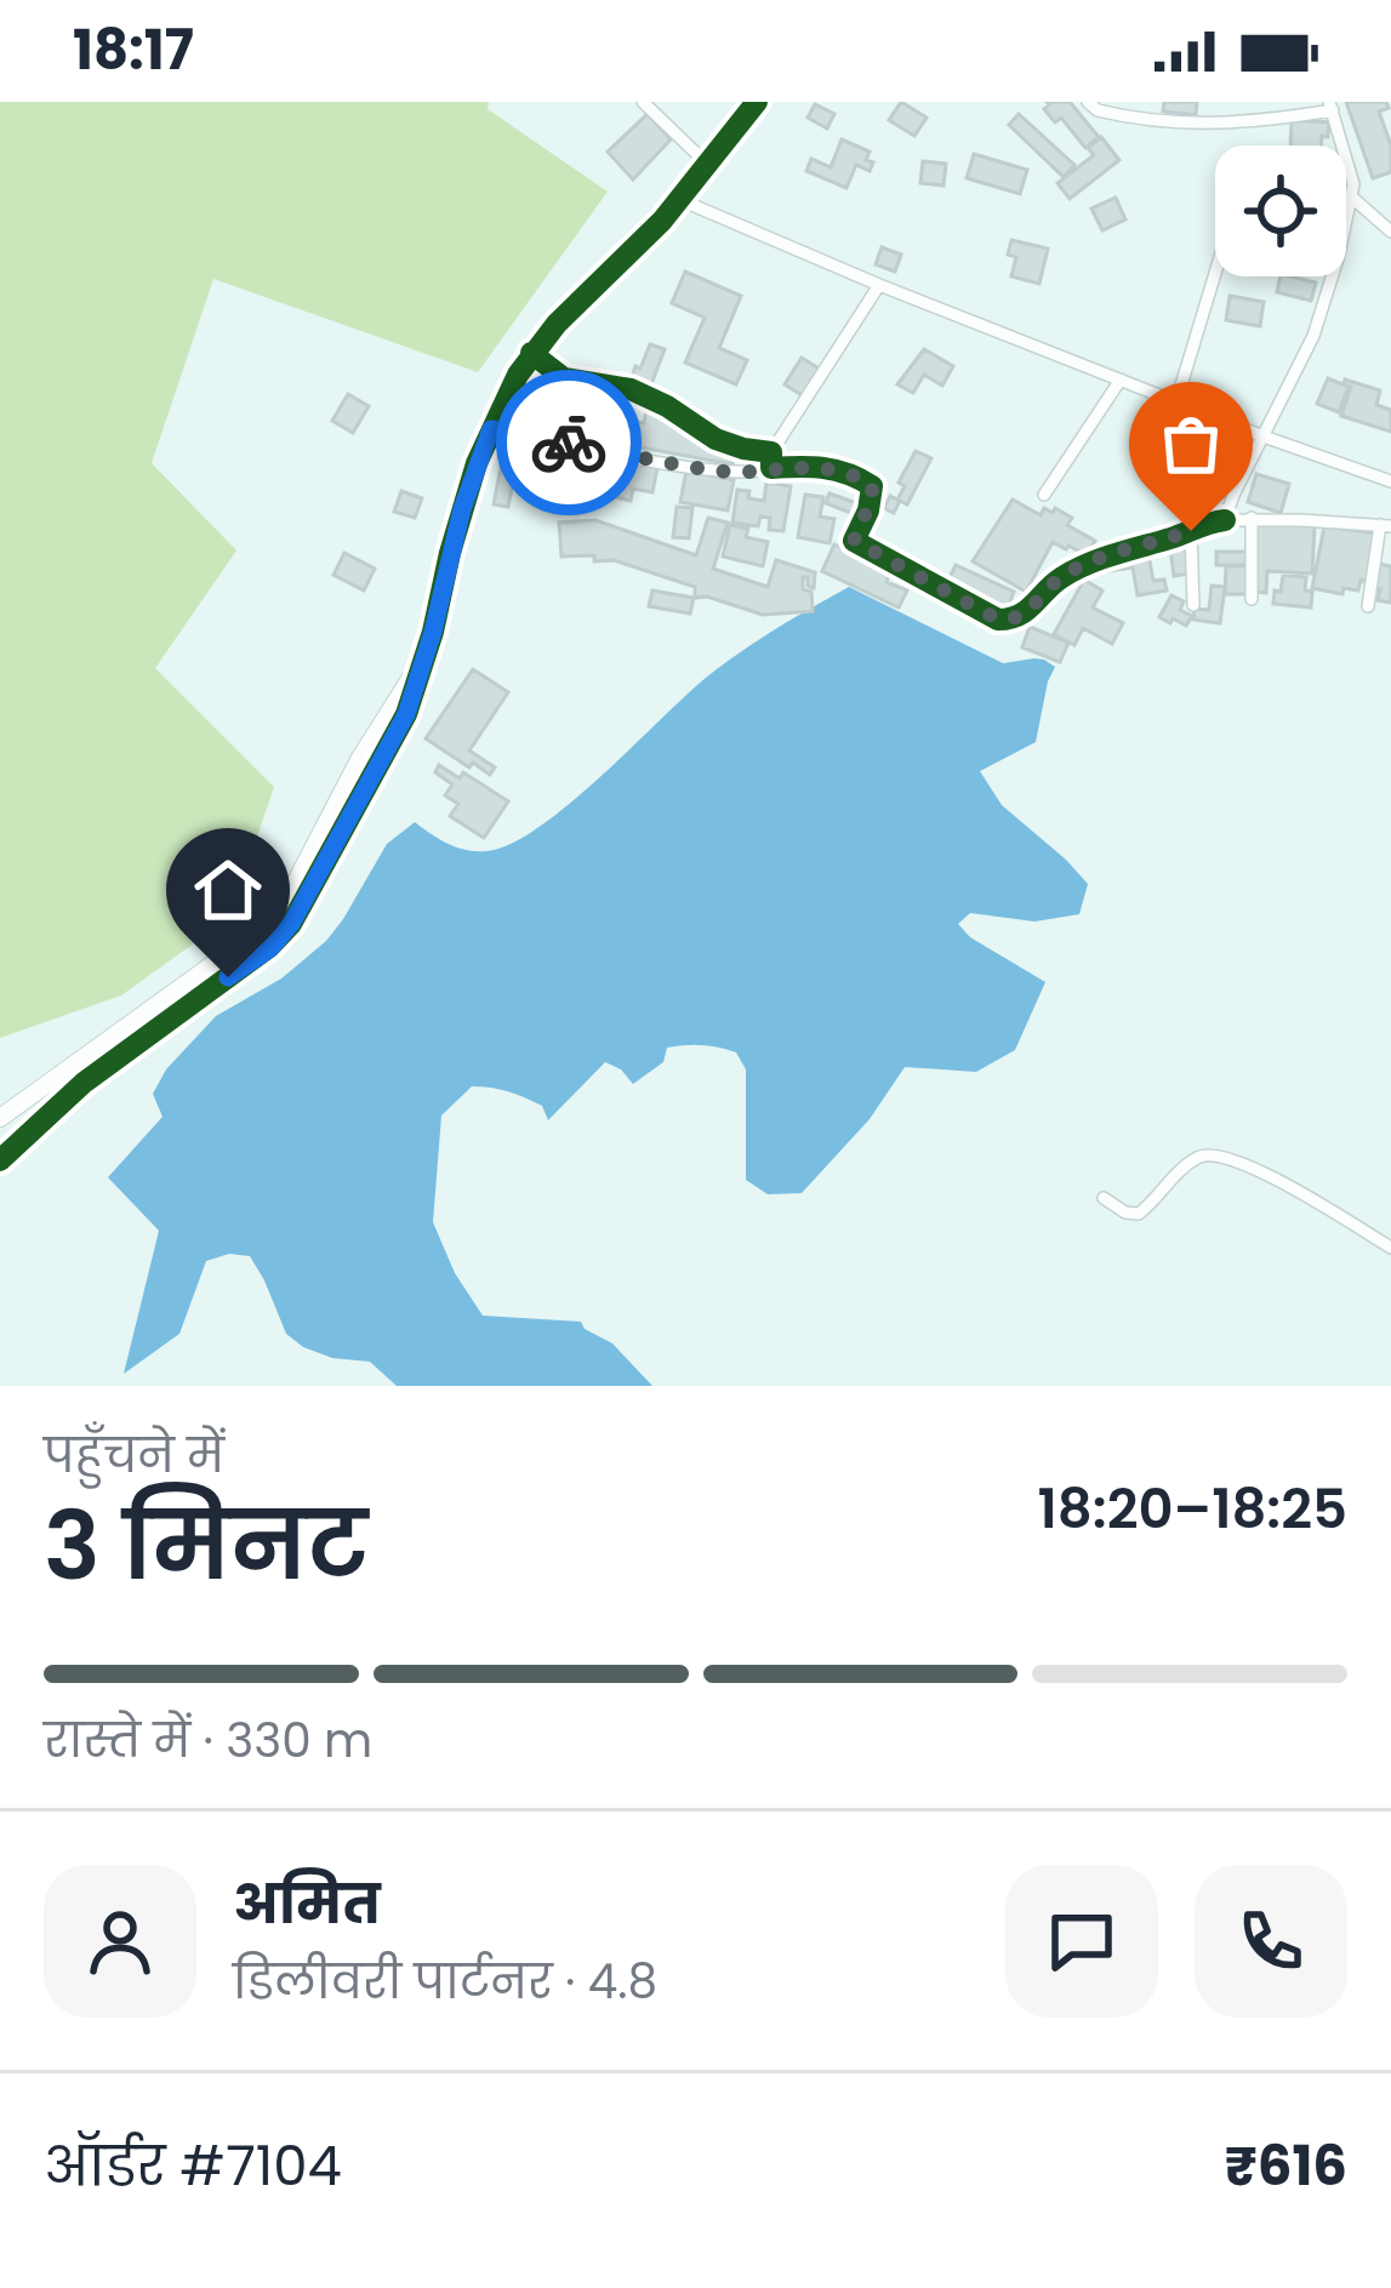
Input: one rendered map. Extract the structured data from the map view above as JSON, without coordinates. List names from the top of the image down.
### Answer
{
  "page": {
    "status": "18:17",
    "heading": ["3 मिनट", "पहुँचने में", "18:20–18:25"],
    "panel": [
      "अमित",
      "डिलीवरी पार्टनर · 4.8",
      "ऑर्डर #7104",
      "₹616"
    ],
    "bar": "रास्ते में · 330 m"
  }
}
